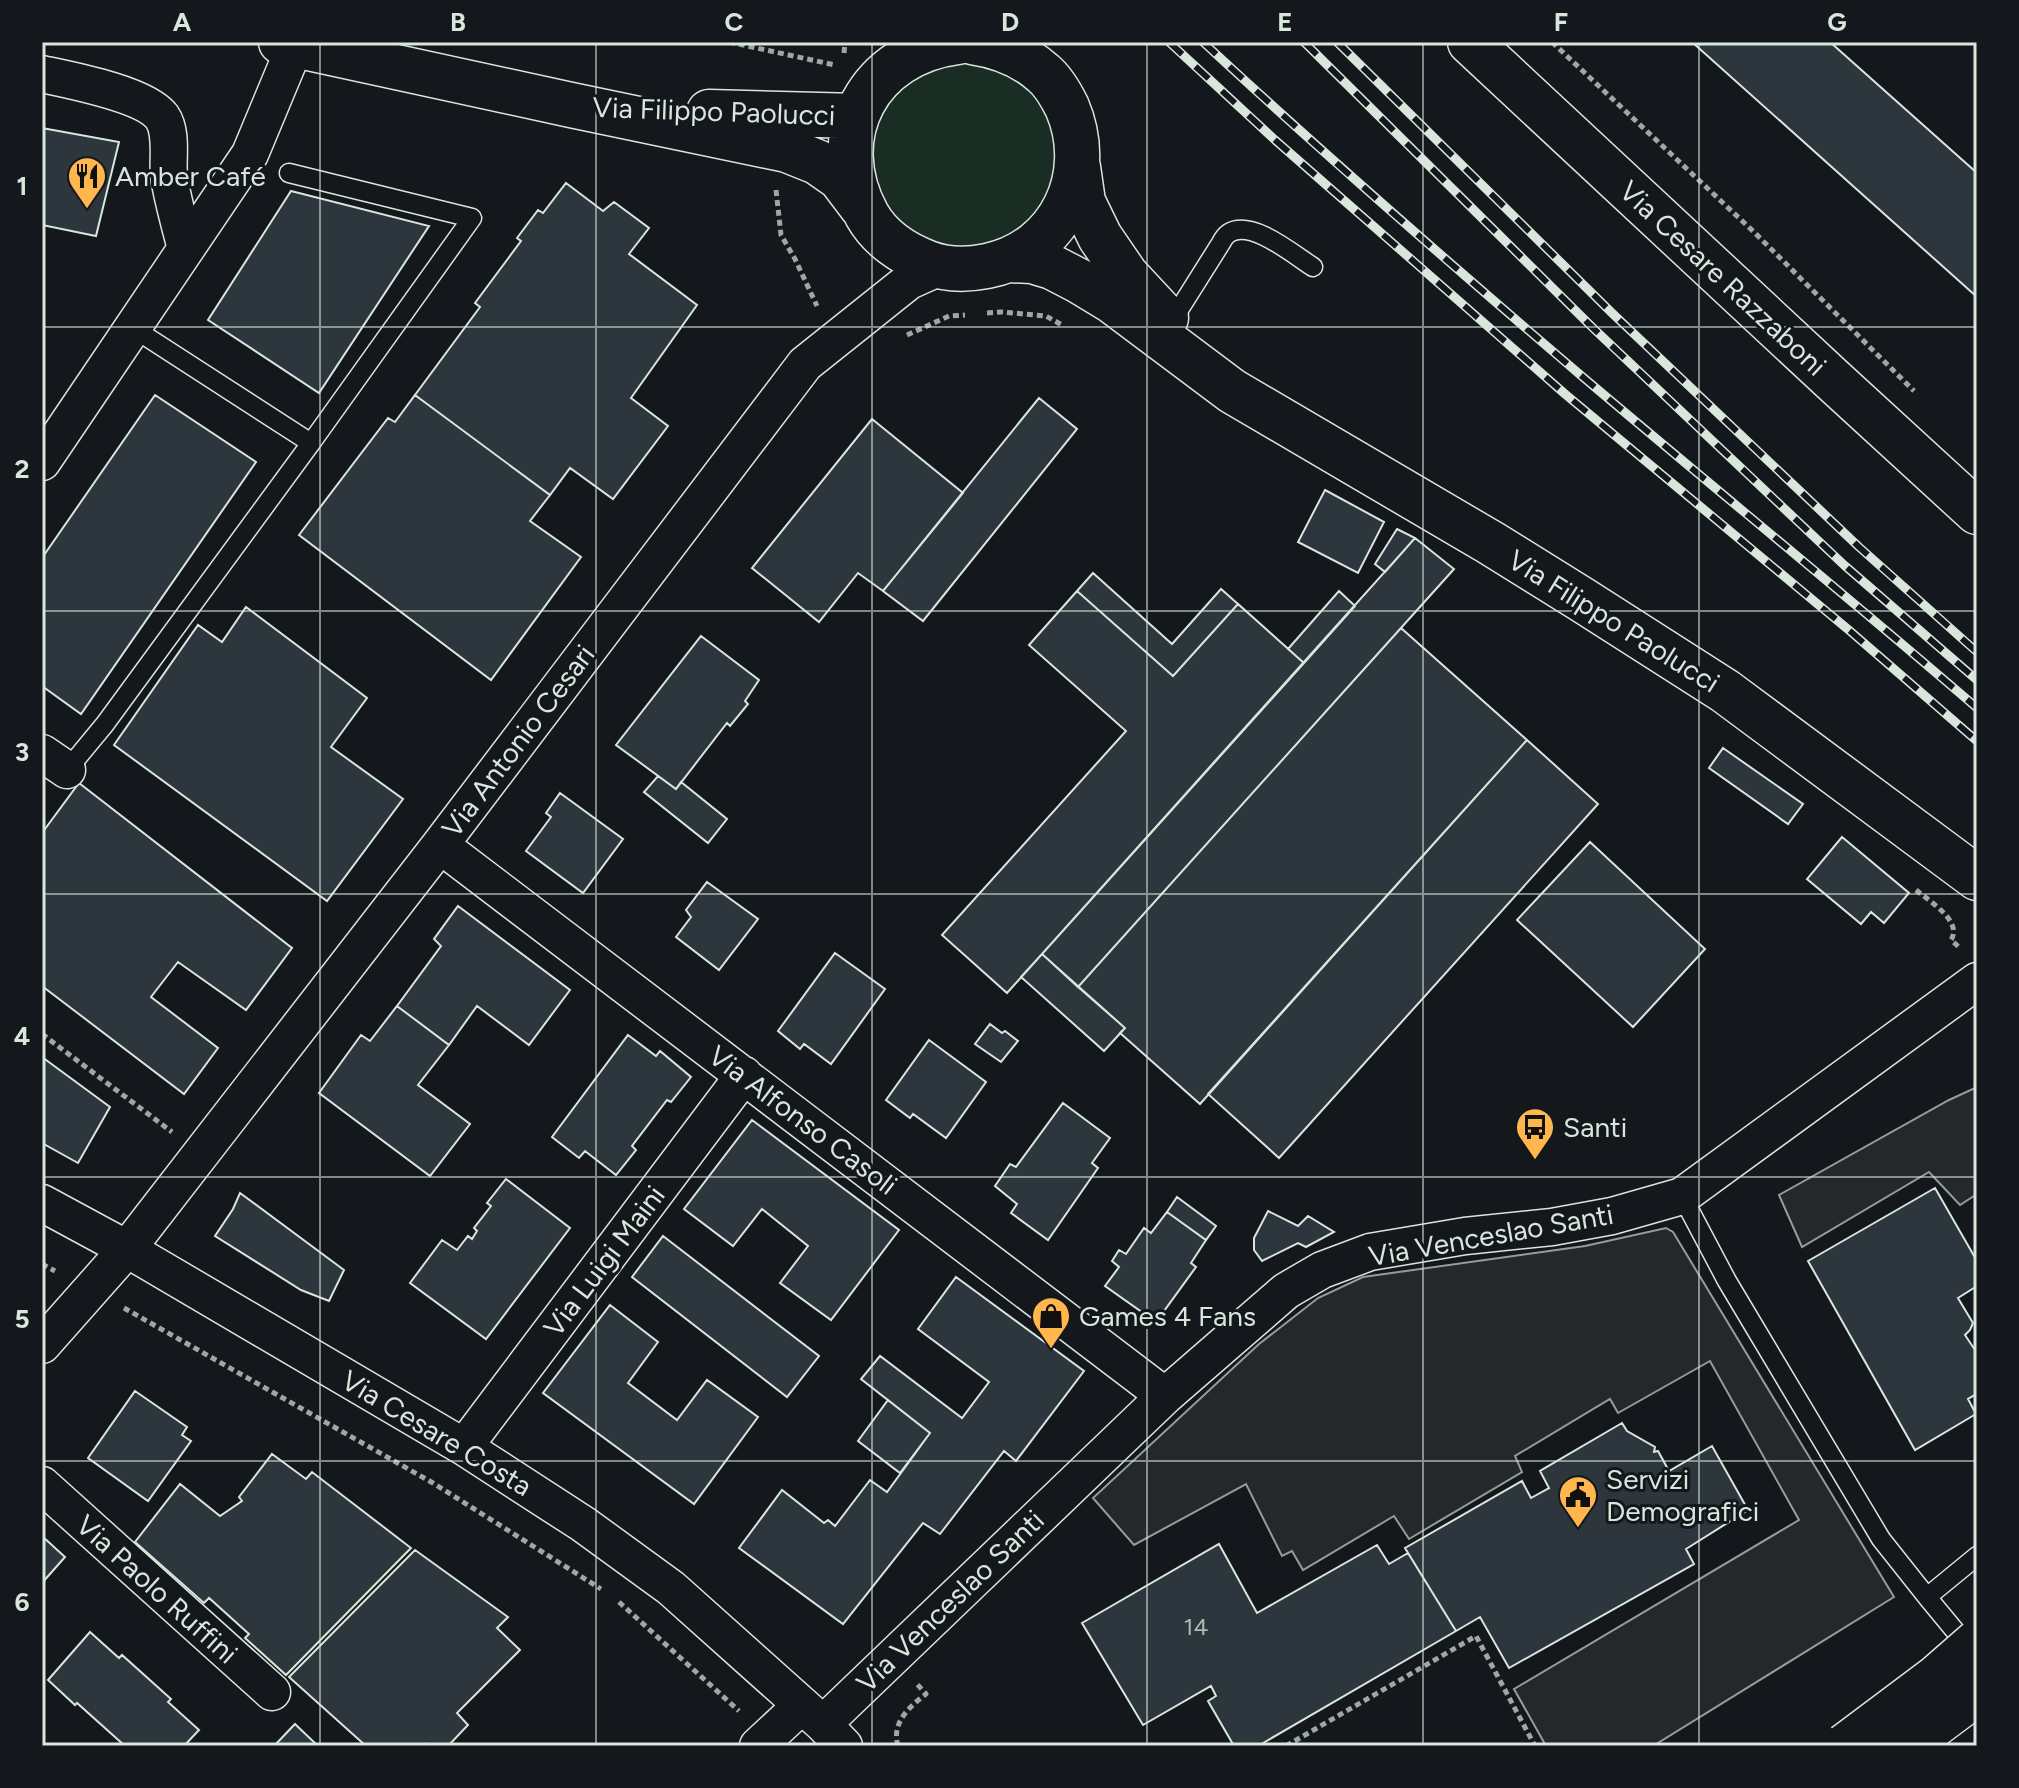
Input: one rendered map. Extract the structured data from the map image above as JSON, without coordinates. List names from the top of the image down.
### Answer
{
  "streets": {
    "street": [
      "Via Filippo Paolucci",
      "Via Cesare Razzaboni",
      "Via Antonio Cesari",
      "Via Alfonso Casoli",
      "Via Venceslao Santi",
      "Via Luigi Maini",
      "Via Cesare Costa",
      "Via Paolo Ruffini"
    ]
  },
  "crossings": [
    ["Via Filippo Paolucci", "Via Antonio Cesari"],
    ["Via Antonio Cesari", "Via Alfonso Casoli"],
    ["Via Antonio Cesari", "Via Cesare Costa"],
    ["Via Alfonso Casoli", "Via Venceslao Santi"],
    ["Via Alfonso Casoli", "Via Luigi Maini"],
    ["Via Venceslao Santi", "Via Cesare Costa"],
    ["Via Luigi Maini", "Via Cesare Costa"]
  ],
  "places": {
    "restaurant": ["Amber Café"],
    "bus stop": ["Santi"],
    "shop": ["Games 4 Fans"],
    "public building": ["Servizi Demografici"]
  },
  "house_numbers": ["14"],
  "grid": {
    "columns": [
      "A",
      "B",
      "C",
      "D",
      "E",
      "F",
      "G"
    ],
    "rows": [
      "1",
      "2",
      "3",
      "4",
      "5",
      "6"
    ]
  }
}
